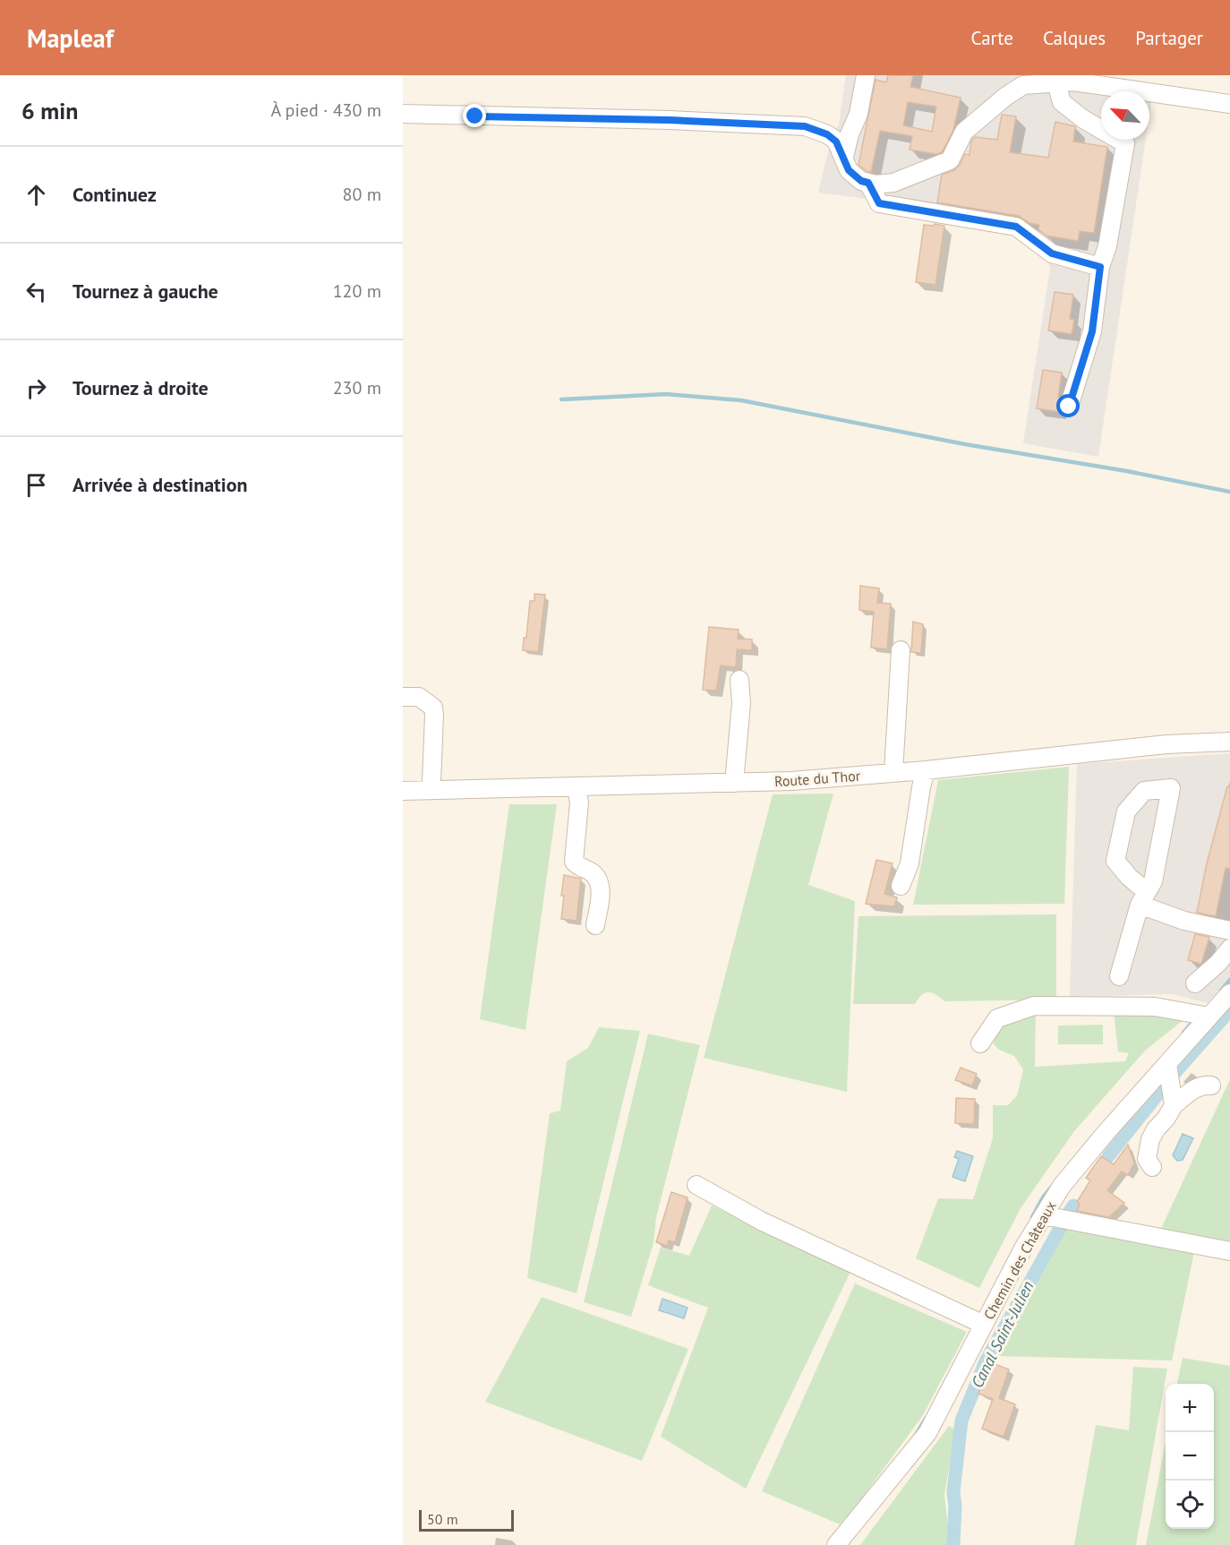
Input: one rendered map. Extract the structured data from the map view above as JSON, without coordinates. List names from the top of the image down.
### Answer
{
  "streets": {
    "street": ["Route du Thor", "Chemin des Châteaux"]
  },
  "water": ["Canal Saint-Julien"],
  "scale_bar": "50 m",
  "north": "top left",
  "page": {
    "header": "Mapleaf",
    "nav": ["Carte", "Calques", "Partager"],
    "heading": ["6 min", "À pied · 430 m"],
    "list": [
      ["Continuez", "80 m"],
      ["Tournez à gauche", "120 m"],
      ["Tournez à droite", "230 m"],
      "Arrivée à destination"
    ],
    "map_buttons": ["+", "−"],
    "scale": "50 m"
  }
}
